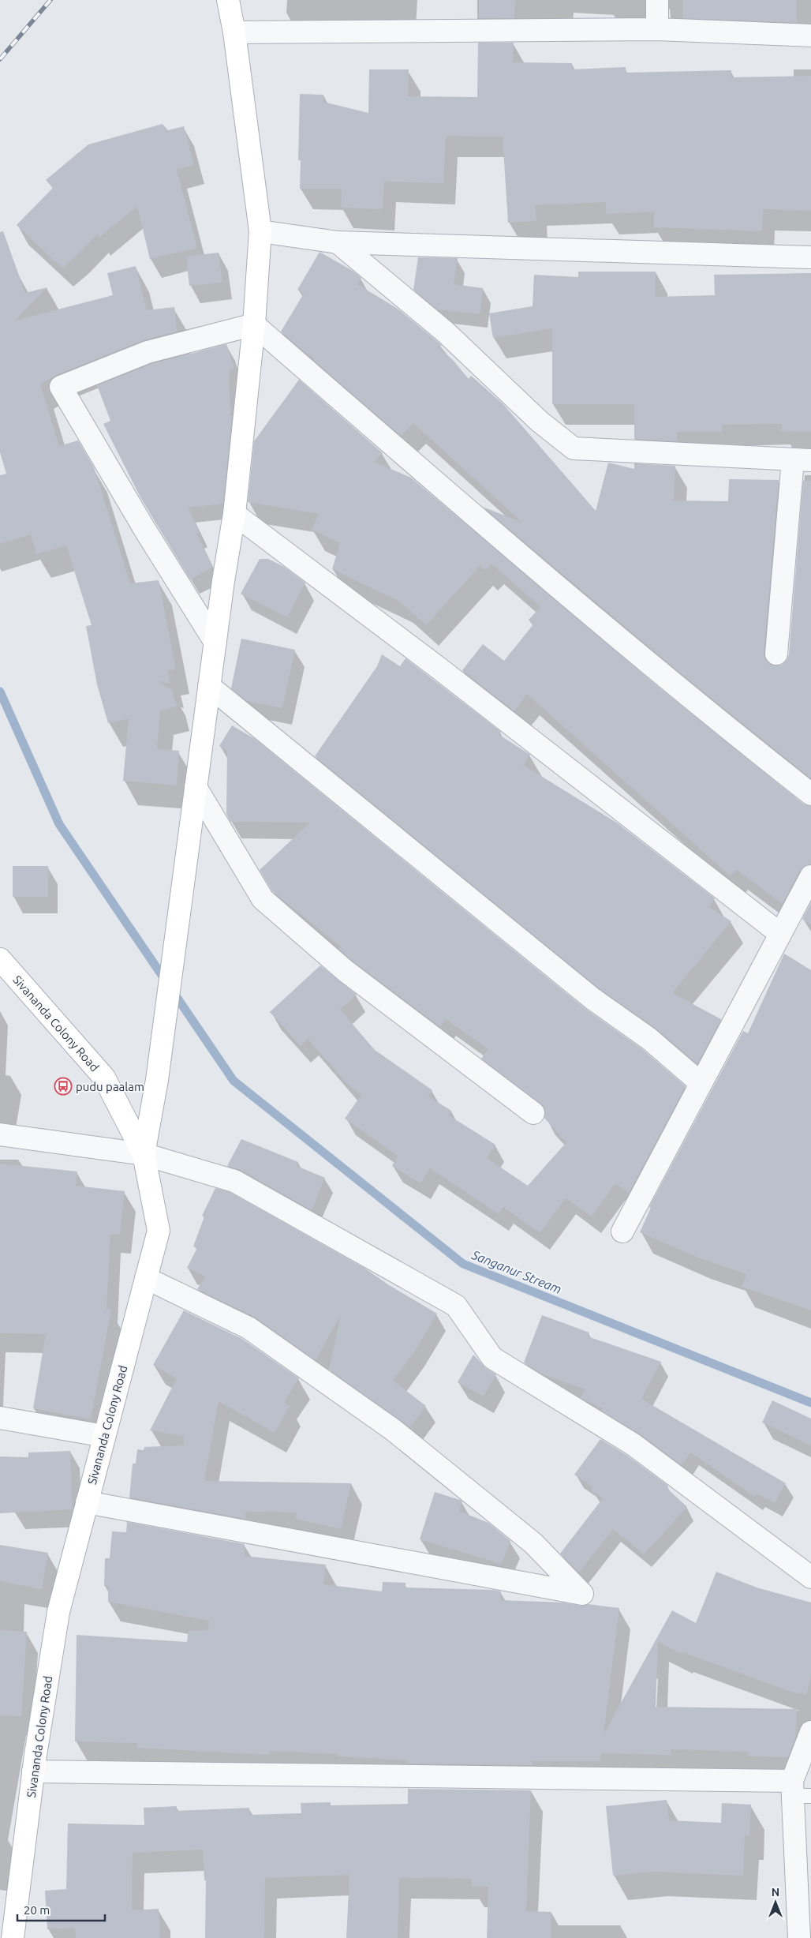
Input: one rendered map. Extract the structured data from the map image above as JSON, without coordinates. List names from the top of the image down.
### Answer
{
  "streets": {
    "street": ["Sivananda Colony Road"]
  },
  "water": ["Sanganur Stream"],
  "places": {
    "bus stop": ["pudu paalam"]
  },
  "scale_bar": "20 m",
  "north": "top"
}
